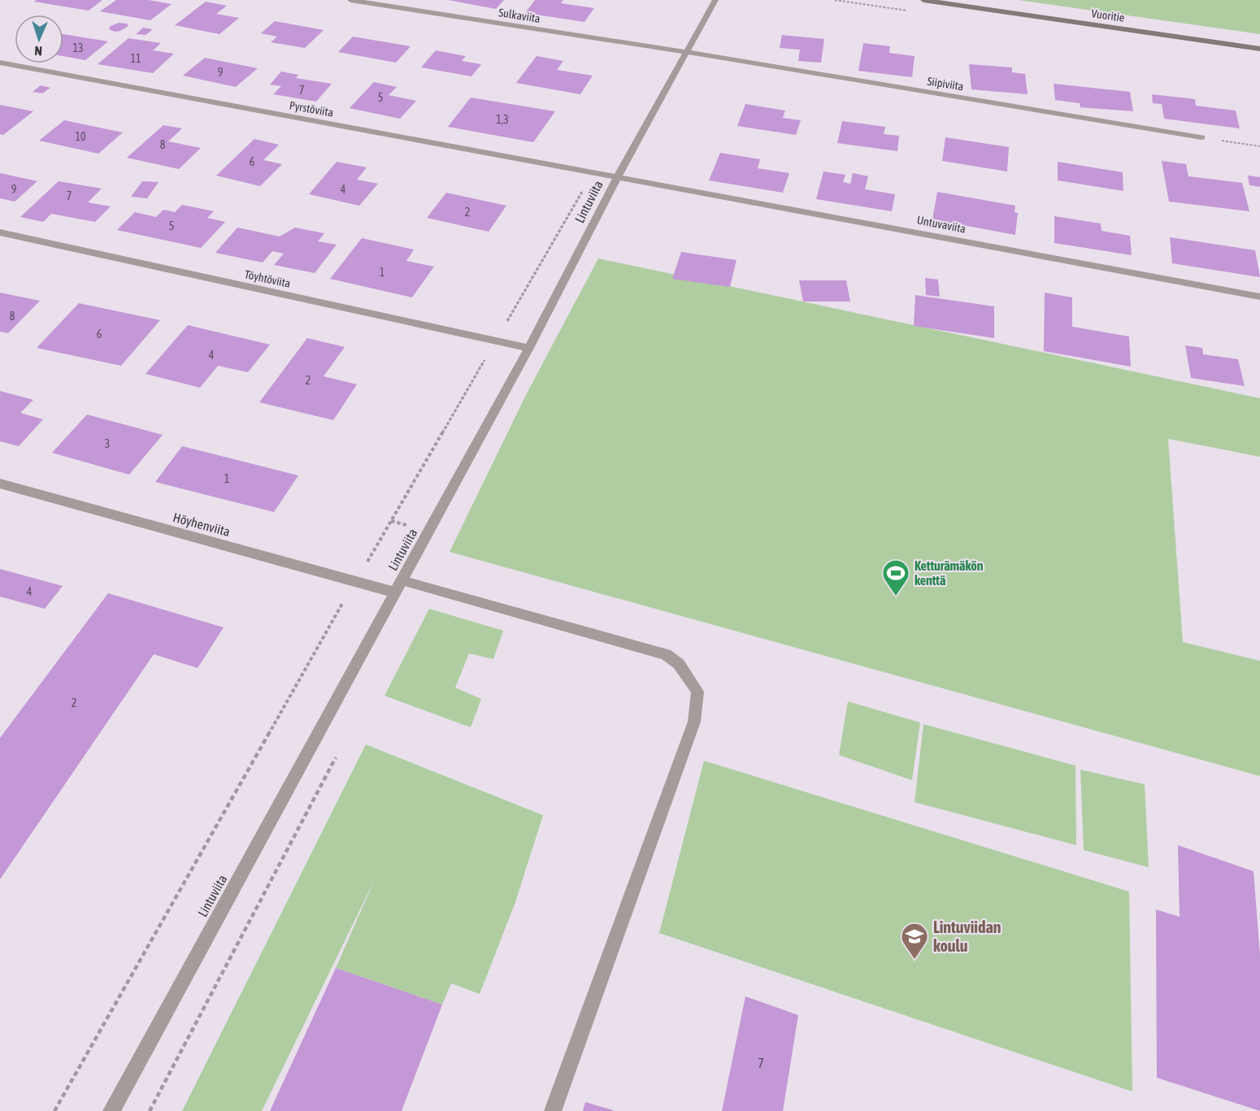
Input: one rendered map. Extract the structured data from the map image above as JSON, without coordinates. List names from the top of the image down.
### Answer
{
  "streets": {
    "street": [
      "Sulkaviita",
      "Vuoritie",
      "Siipiviita",
      "Pyrstöviita",
      "Lintuviita",
      "Untuvaviita",
      "Töyhtöviita",
      "Höyhenviita"
    ]
  },
  "crossings": [
    ["Sulkaviita", "Siipiviita"],
    ["Sulkaviita", "Lintuviita"],
    ["Siipiviita", "Lintuviita"],
    ["Pyrstöviita", "Lintuviita"],
    ["Pyrstöviita", "Untuvaviita"],
    ["Lintuviita", "Untuvaviita"],
    ["Lintuviita", "Töyhtöviita"],
    ["Lintuviita", "Höyhenviita"]
  ],
  "places": {
    "sports": ["Ketturämäkön kenttä"],
    "school or university": ["Lintuviidan koulu"]
  },
  "house_numbers": [
    "13",
    "11",
    "9",
    "7",
    "5",
    "1,3",
    "10",
    "8",
    "6",
    "9",
    "4",
    "7",
    "2",
    "5",
    "1",
    "8",
    "6",
    "4",
    "2",
    "3",
    "1",
    "4",
    "2",
    "7"
  ],
  "north": "bottom"
}
